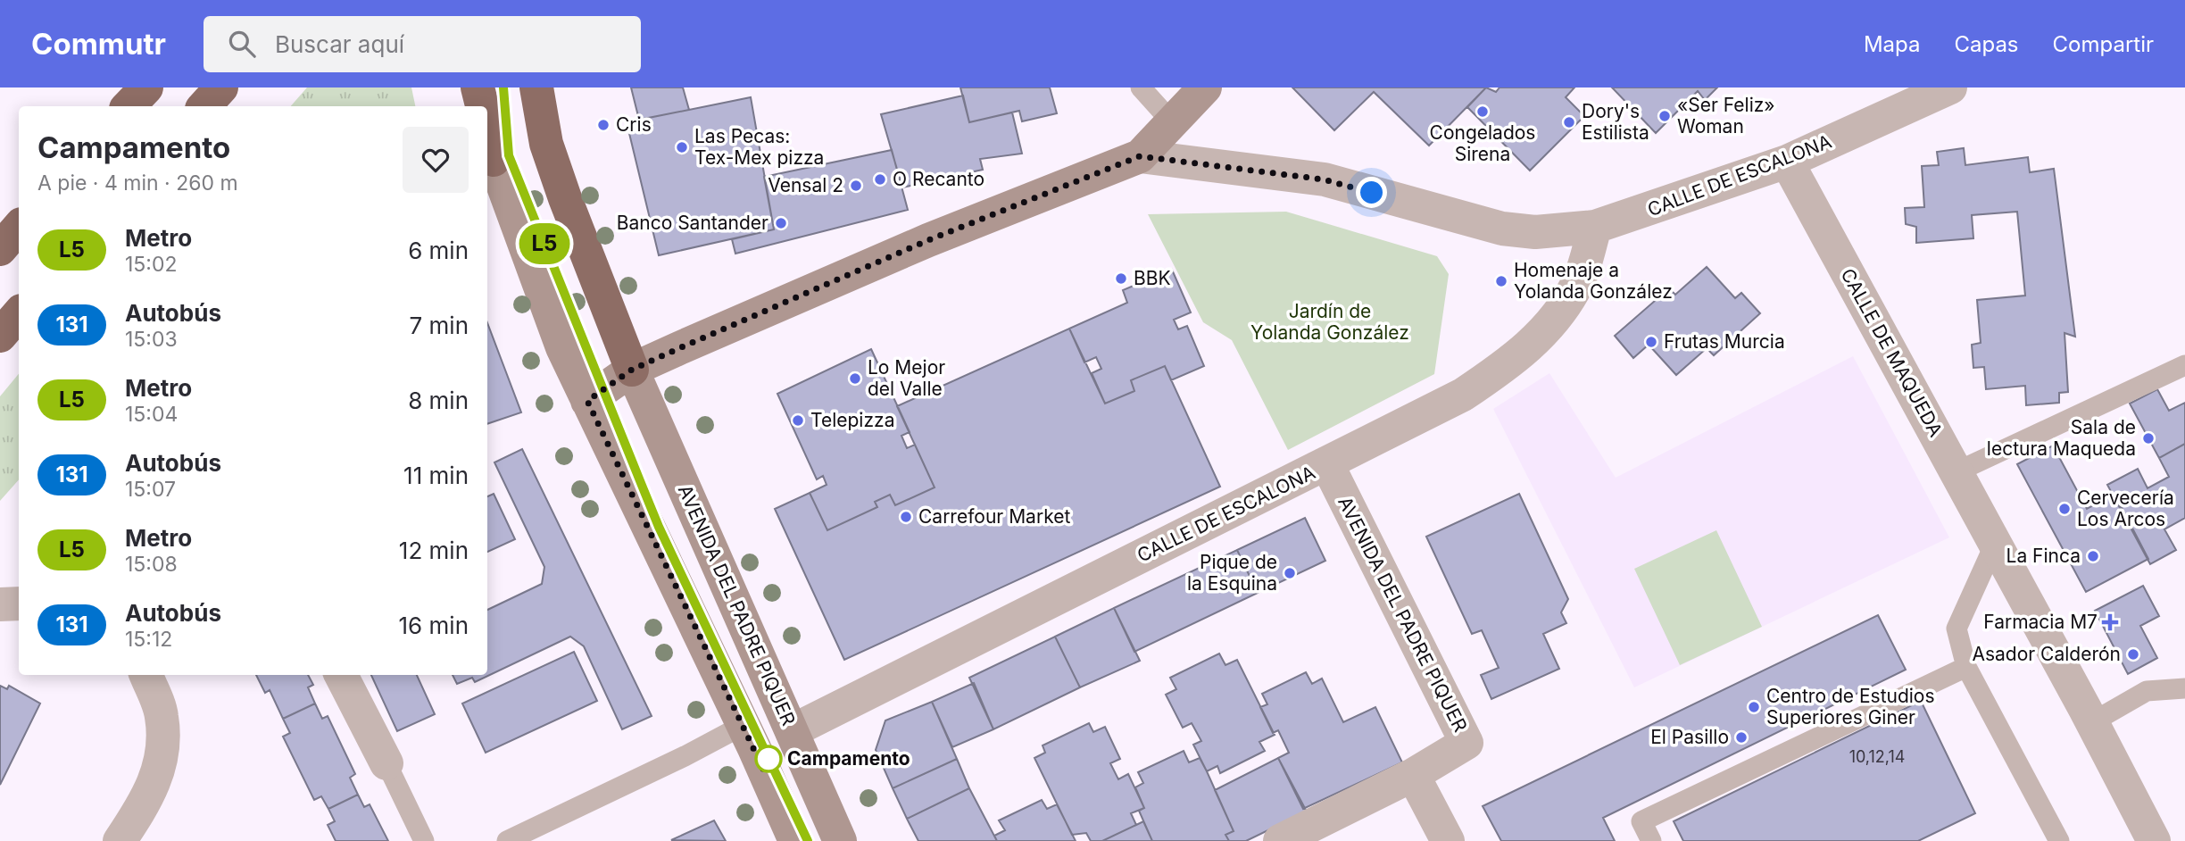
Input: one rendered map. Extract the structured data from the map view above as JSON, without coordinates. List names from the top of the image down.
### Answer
{
  "streets": {
    "street": ["CALLE DE ESCALONA", "CALLE DE MAQUEDA", "AVENIDA DEL PADRE PIQUER"]
  },
  "crossings": [
    ["CALLE DE ESCALONA", "CALLE DE MAQUEDA"],
    ["CALLE DE ESCALONA", "AVENIDA DEL PADRE PIQUER"]
  ],
  "parks": ["Jardín de Yolanda González"],
  "places": {
    "other": [
      "Congelados Sirena",
      "«Ser Feliz» Woman",
      "Dory's Estilista",
      "Cris",
      "Las Pecas: Tex-Mex pizza",
      "O Recanto",
      "Vensal 2",
      "Banco Santander",
      "BBK",
      "Homenaje a Yolanda González",
      "Frutas Murcia",
      "Lo Mejor del Valle",
      "Telepizza",
      "Sala de lectura Maqueda",
      "Cervecería Los Arcos",
      "Carrefour Market",
      "La Finca",
      "Pique de la Esquina",
      "Asador Calderón",
      "Centro de Estudios Superiores Giner",
      "El Pasillo",
      "Campamento"
    ],
    "health": ["Farmacia M7"]
  },
  "lines": ["metro line L5"],
  "house_numbers": ["10,12,14"],
  "page": {
    "header": "Commutr",
    "search": "Buscar aquí",
    "nav": ["Mapa", "Capas", "Compartir"],
    "on_map": "L5",
    "heading": ["Campamento", "A pie · 4 min · 260 m"],
    "list": [
      {
        "mark": "L5",
        "name": "Metro",
        "note": "15:02",
        "value": "6 min"
      },
      {
        "mark": "131",
        "name": "Autobús",
        "note": "15:03",
        "value": "7 min"
      },
      {
        "mark": "L5",
        "name": "Metro",
        "note": "15:04",
        "value": "8 min"
      },
      {
        "mark": "131",
        "name": "Autobús",
        "note": "15:07",
        "value": "11 min"
      },
      {
        "mark": "L5",
        "name": "Metro",
        "note": "15:08",
        "value": "12 min"
      },
      {
        "mark": "131",
        "name": "Autobús",
        "note": "15:12",
        "value": "16 min"
      }
    ]
  }
}
